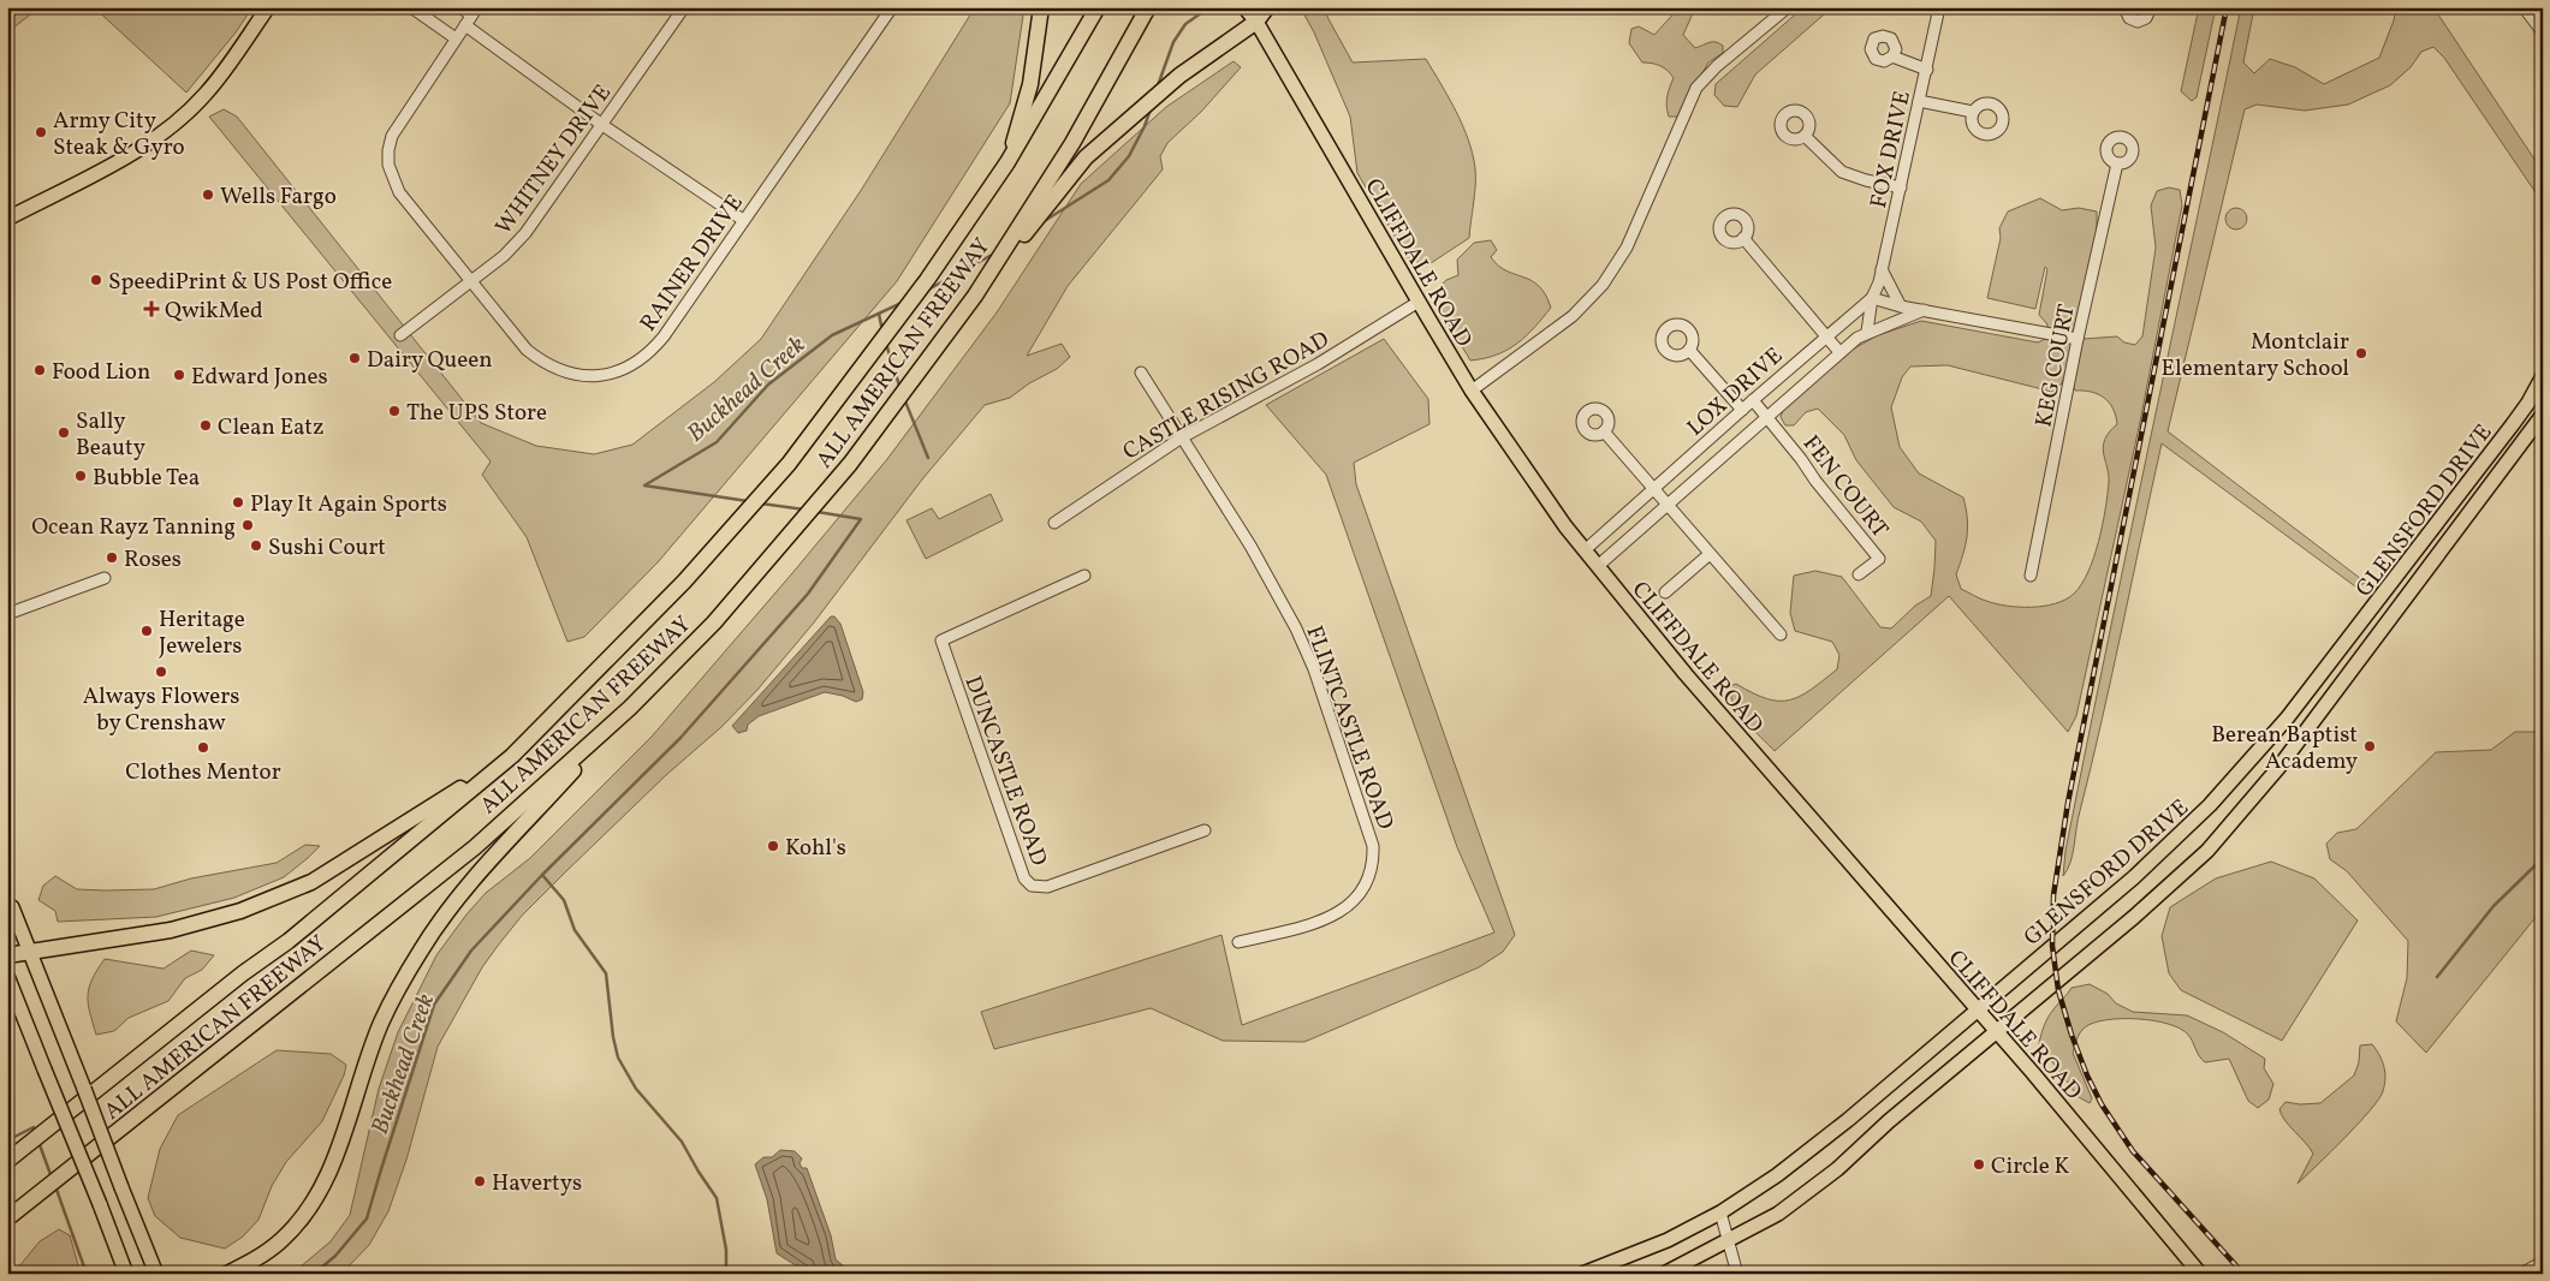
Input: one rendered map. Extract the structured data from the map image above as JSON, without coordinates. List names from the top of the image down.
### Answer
{
  "streets": {
    "highway": ["ALL AMERICAN FREEWAY"],
    "main road": ["CLIFFDALE ROAD", "GLENSFORD DRIVE"],
    "street": [
      "FOX DRIVE",
      "WHITNEY DRIVE",
      "RAINER DRIVE",
      "KEG COURT",
      "LOX DRIVE",
      "CASTLE RISING ROAD",
      "FEN COURT",
      "FLINTCASTLE ROAD",
      "DUNCASTLE ROAD"
    ]
  },
  "crossings": [
    ["FOX DRIVE", "LOX DRIVE"],
    ["WHITNEY DRIVE", "RAINER DRIVE"],
    ["CLIFFDALE ROAD", "LOX DRIVE"],
    ["CLIFFDALE ROAD", "CASTLE RISING ROAD"],
    ["CLIFFDALE ROAD", "GLENSFORD DRIVE"],
    ["LOX DRIVE", "FEN COURT"],
    ["CASTLE RISING ROAD", "FLINTCASTLE ROAD"]
  ],
  "water": ["Buckhead Creek"],
  "places": {
    "other": [
      "Army City Steak & Gyro",
      "Wells Fargo",
      "SpeediPrint & US Post Office",
      "Montclair Elementary School",
      "Dairy Queen",
      "Food Lion",
      "Edward Jones",
      "The UPS Store",
      "Clean Eatz",
      "Sally Beauty",
      "Bubble Tea",
      "Play It Again Sports",
      "Ocean Rayz Tanning",
      "Sushi Court",
      "Roses",
      "Heritage Jewelers",
      "Always Flowers by Crenshaw",
      "Berean Baptist Academy",
      "Clothes Mentor",
      "Kohl's",
      "Circle K",
      "Havertys"
    ],
    "health": ["QwikMed"]
  }
}
